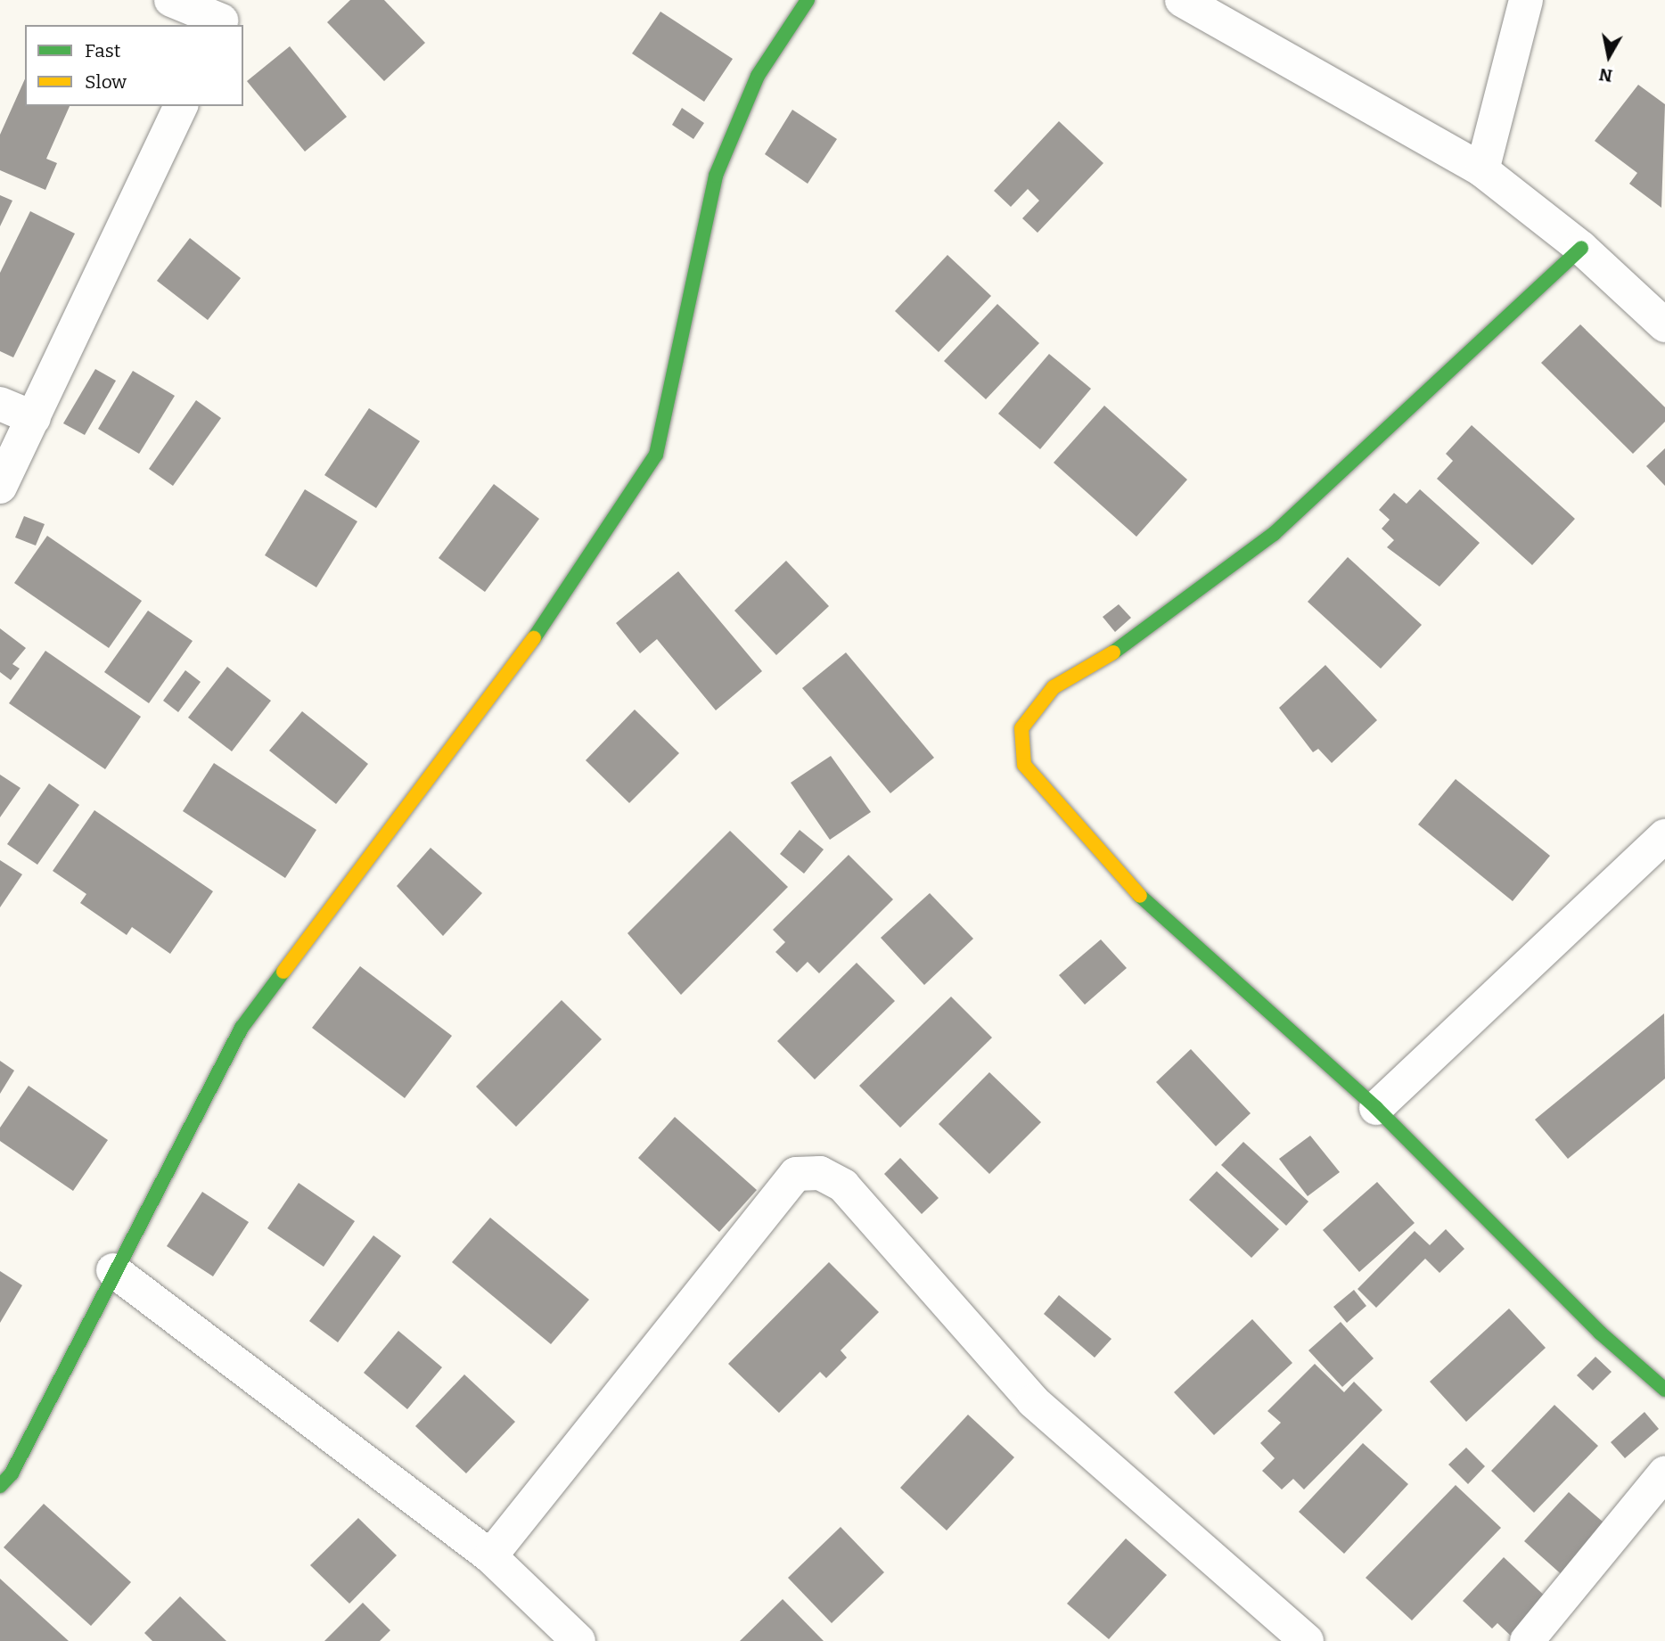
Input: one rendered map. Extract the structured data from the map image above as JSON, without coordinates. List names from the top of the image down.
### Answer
{
  "legend": ["Fast", "Slow"],
  "north": "bottom"
}
